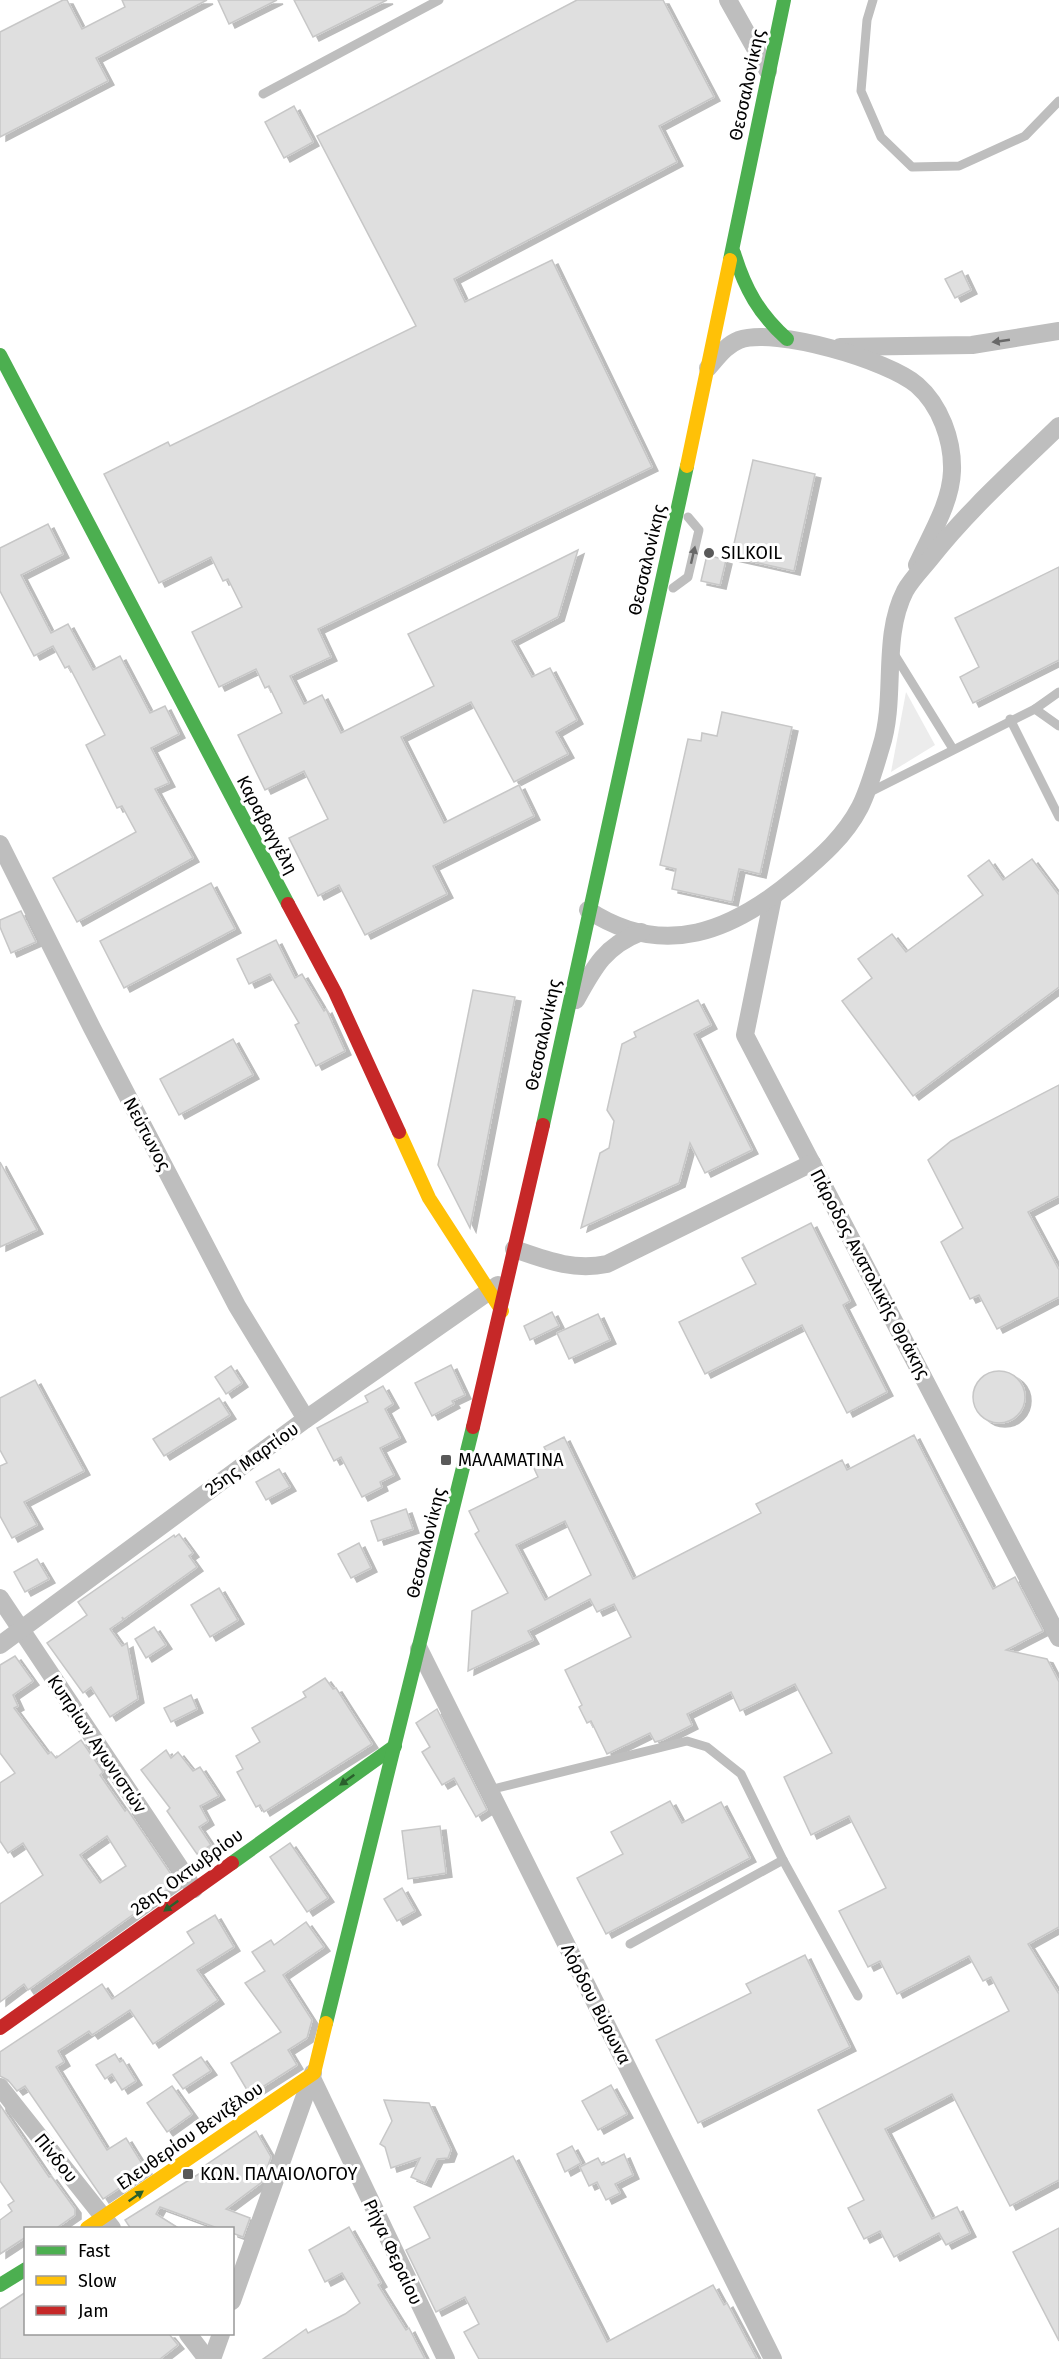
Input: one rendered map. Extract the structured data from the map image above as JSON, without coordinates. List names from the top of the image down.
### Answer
{
  "streets": {
    "main road": [
      "Θεσσαλονίκης",
      "Καραβαγγέλη",
      "28ης Οκτωβρίου",
      "Ελευθερίου Βενιζέλου"
    ],
    "street": [
      "Νεύτωνος",
      "Πάροδος Ανατολικής Θράκης",
      "25ης Μαρτίου",
      "Κυπρίων Αγωνιστών",
      "Λόρδου Βύρωνα",
      "Πίνδου",
      "Ρήγα Φεραίου"
    ]
  },
  "crossings": [
    ["Θεσσαλονίκης", "Καραβαγγέλη"],
    ["Θεσσαλονίκης", "25ης Μαρτίου"],
    ["Θεσσαλονίκης", "28ης Οκτωβρίου"],
    ["Θεσσαλονίκης", "Λόρδου Βύρωνα"],
    ["Θεσσαλονίκης", "Ελευθερίου Βενιζέλου"],
    ["Θεσσαλονίκης", "Ρήγα Φεραίου"],
    ["Καραβαγγέλη", "25ης Μαρτίου"],
    ["Νεύτωνος", "25ης Μαρτίου"],
    ["25ης Μαρτίου", "Κυπρίων Αγωνιστών"],
    ["Κυπρίων Αγωνιστών", "28ης Οκτωβρίου"],
    ["Ελευθερίου Βενιζέλου", "Πίνδου"],
    ["Ελευθερίου Βενιζέλου", "Ρήγα Φεραίου"]
  ],
  "one_way": ["28ης Οκτωβρίου", "Ελευθερίου Βενιζέλου"],
  "places": {
    "other": ["SILKOIL"],
    "transit": ["ΜΑΛΑΜΑΤΙΝΑ", "ΚΩΝ. ΠΑΛΑΙΟΛΟΓΟΥ"]
  },
  "legend": ["Fast", "Slow", "Jam"]
}
